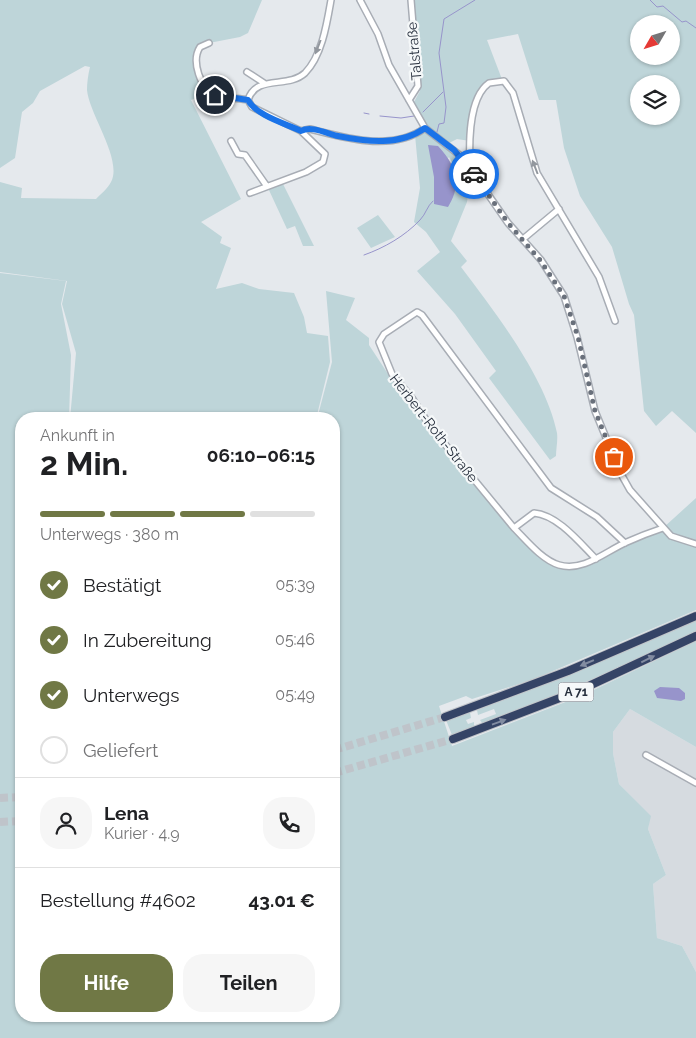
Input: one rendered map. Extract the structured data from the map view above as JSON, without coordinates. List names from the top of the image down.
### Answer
{
  "streets": {
    "highway": ["A 71"],
    "street": ["Talstraße", "Herbert-Roth-Straße"]
  },
  "north": "bottom left",
  "page": {
    "heading": ["2 Min.", "Ankunft in", "06:10–06:15"],
    "panel": [
      "Lena",
      "Kurier · 4.9",
      "Bestellung #4602",
      "43.01 €"
    ],
    "bar": "Unterwegs · 380 m",
    "list": [
      ["Bestätigt", "05:39"],
      ["In Zubereitung", "05:46"],
      ["Unterwegs", "05:49"],
      "Geliefert"
    ],
    "buttons": ["Hilfe", "Teilen"]
  }
}
